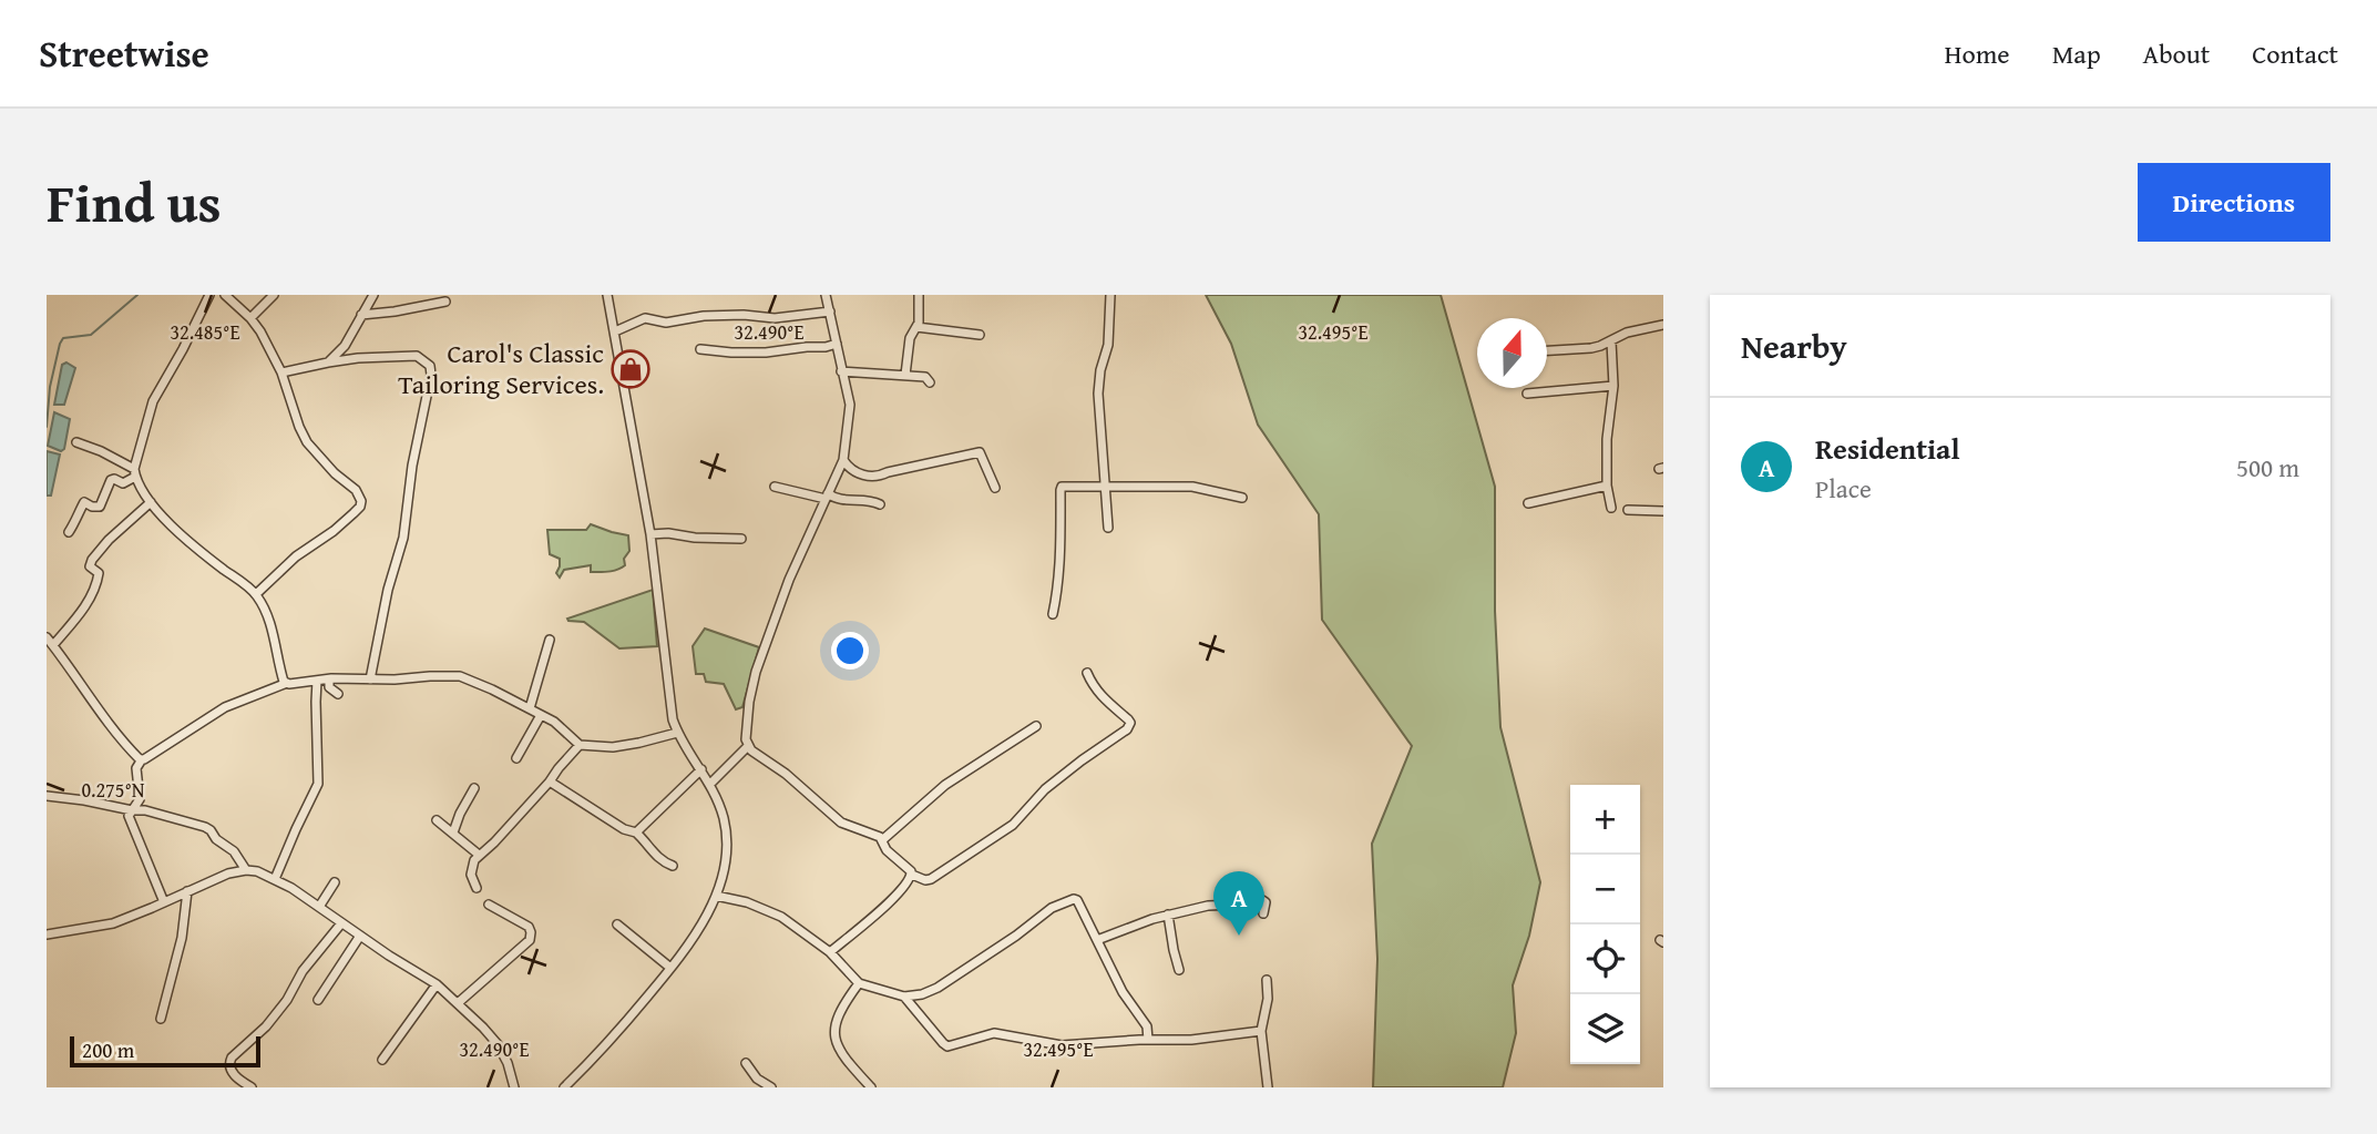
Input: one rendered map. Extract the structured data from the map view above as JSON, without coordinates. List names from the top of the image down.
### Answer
{
  "places": {
    "shop": ["Carol's Classic Tailoring Services."]
  },
  "scale_bar": "200 m",
  "north": "top",
  "page": {
    "header": "Streetwise",
    "nav": [
      "Home",
      "Map",
      "About",
      "Contact"
    ],
    "title": "Find us",
    "buttons": "Directions",
    "heading": "Nearby",
    "list": [
      {
        "mark": "A",
        "name": "Residential",
        "note": "Place",
        "value": "500 m"
      }
    ],
    "map_buttons": ["+", "−"],
    "pins": "A",
    "scale": "200 m"
  },
  "coordinates": [
    "32.490°E",
    "32.485°E",
    "32.495°E",
    "0.275°N"
  ]
}
